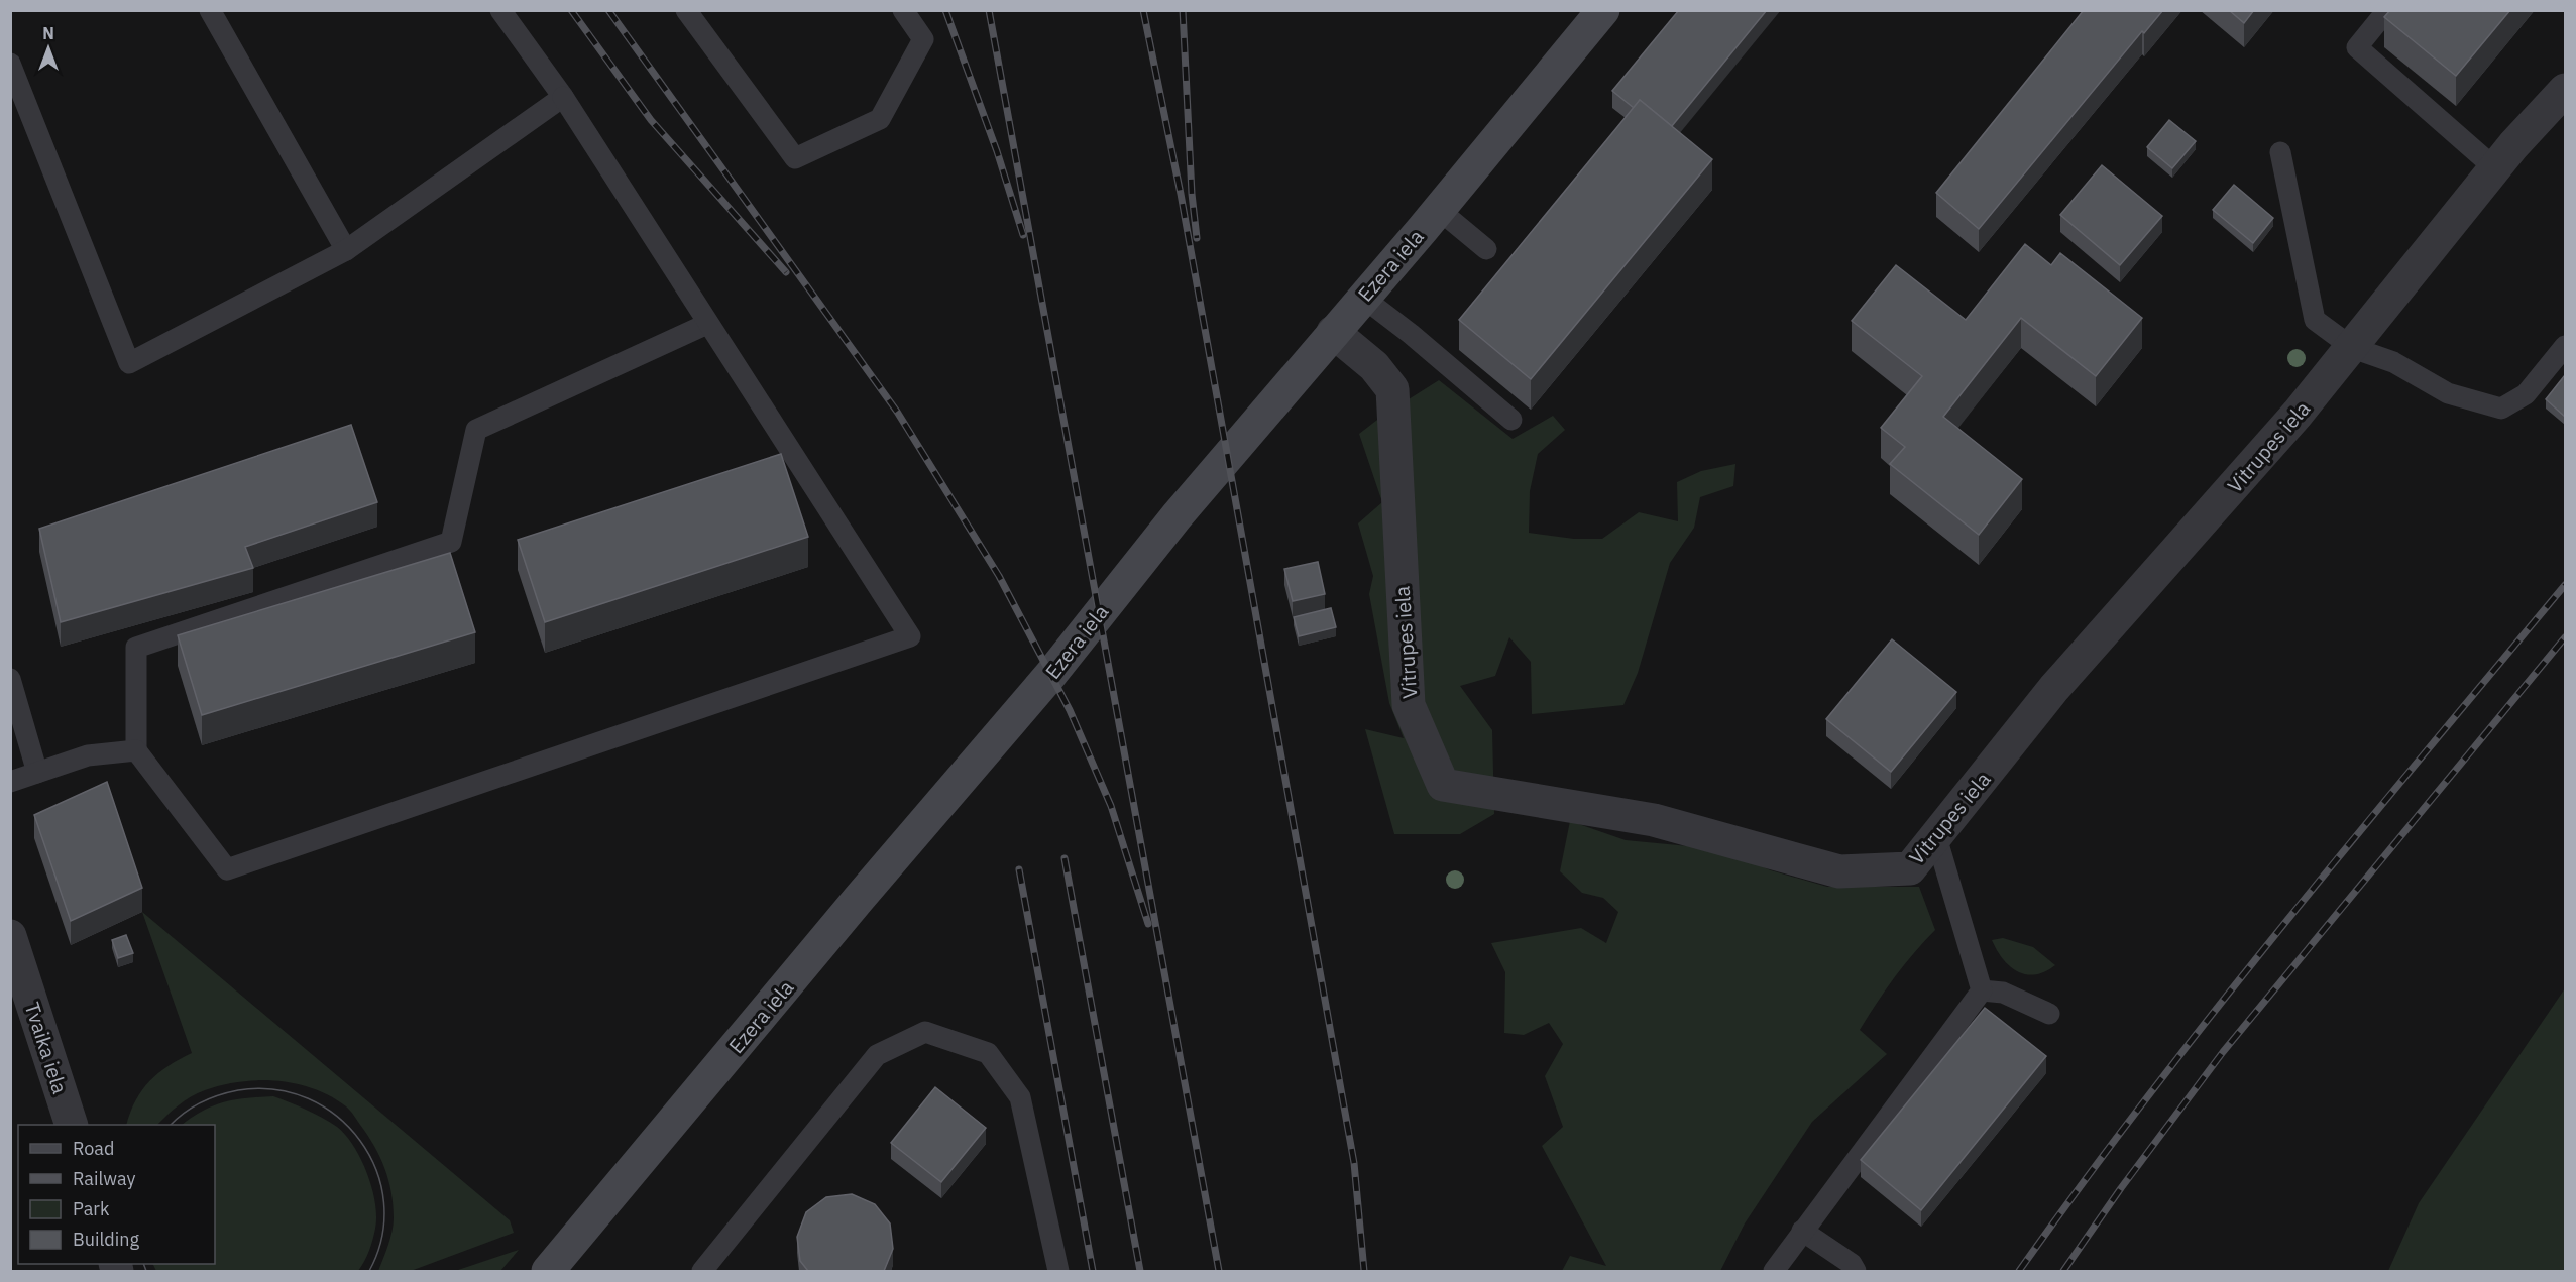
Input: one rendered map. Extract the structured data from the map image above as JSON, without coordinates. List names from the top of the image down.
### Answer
{
  "streets": {
    "street": ["Ezera iela", "Vitrupes iela", "Tvaika iela"]
  },
  "crossings": [
    ["Ezera iela", "Vitrupes iela"]
  ],
  "legend": [
    "Road",
    "Railway",
    "Park",
    "Building"
  ],
  "north": "top"
}
